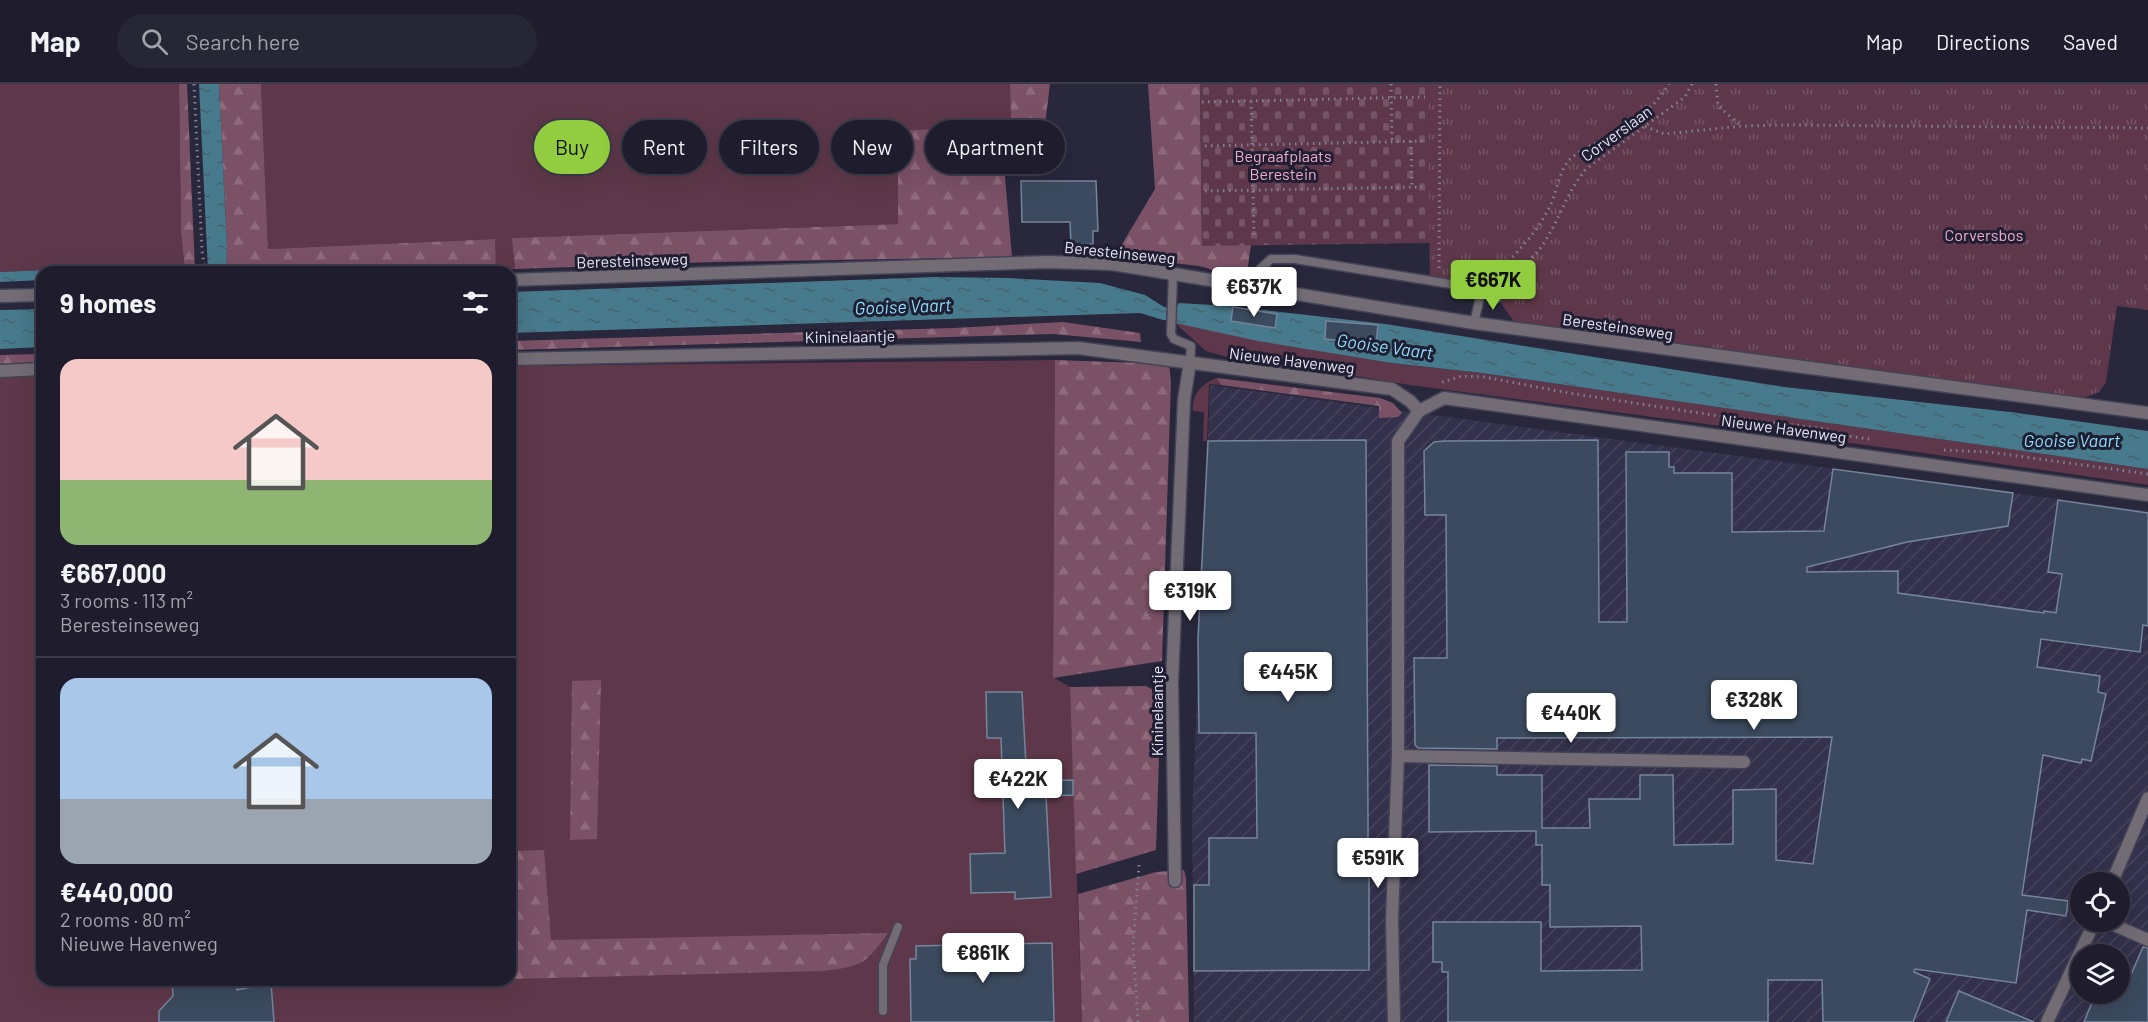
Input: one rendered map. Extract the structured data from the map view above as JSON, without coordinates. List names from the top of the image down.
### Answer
{
  "streets": {
    "street": ["Beresteinseweg", "Kininelaantje", "Nieuwe Havenweg"],
    "path": ["Corverslaan"]
  },
  "crossings": [
    ["Beresteinseweg", "Kininelaantje"],
    ["Kininelaantje", "Nieuwe Havenweg"]
  ],
  "water": ["Gooise Vaart"],
  "parks": ["Begraafplaats Berestein", "Corversbos"],
  "page": {
    "header": "Map",
    "search": "Search here",
    "nav": ["Map", "Directions", "Saved"],
    "chip": [
      "Buy",
      "Rent",
      "Filters",
      "New",
      "Apartment"
    ],
    "price": [
      "€667K",
      "€637K",
      "€319K",
      "€445K",
      "€328K",
      "€440K",
      "€422K",
      "€591K",
      "€861K"
    ],
    "heading": "9 homes",
    "list": [
      {
        "name": "€667,000",
        "note": "3 rooms · 113 m² · Beresteinseweg"
      },
      {
        "name": "€440,000",
        "note": "2 rooms · 80 m² · Nieuwe Havenweg"
      }
    ]
  }
}
